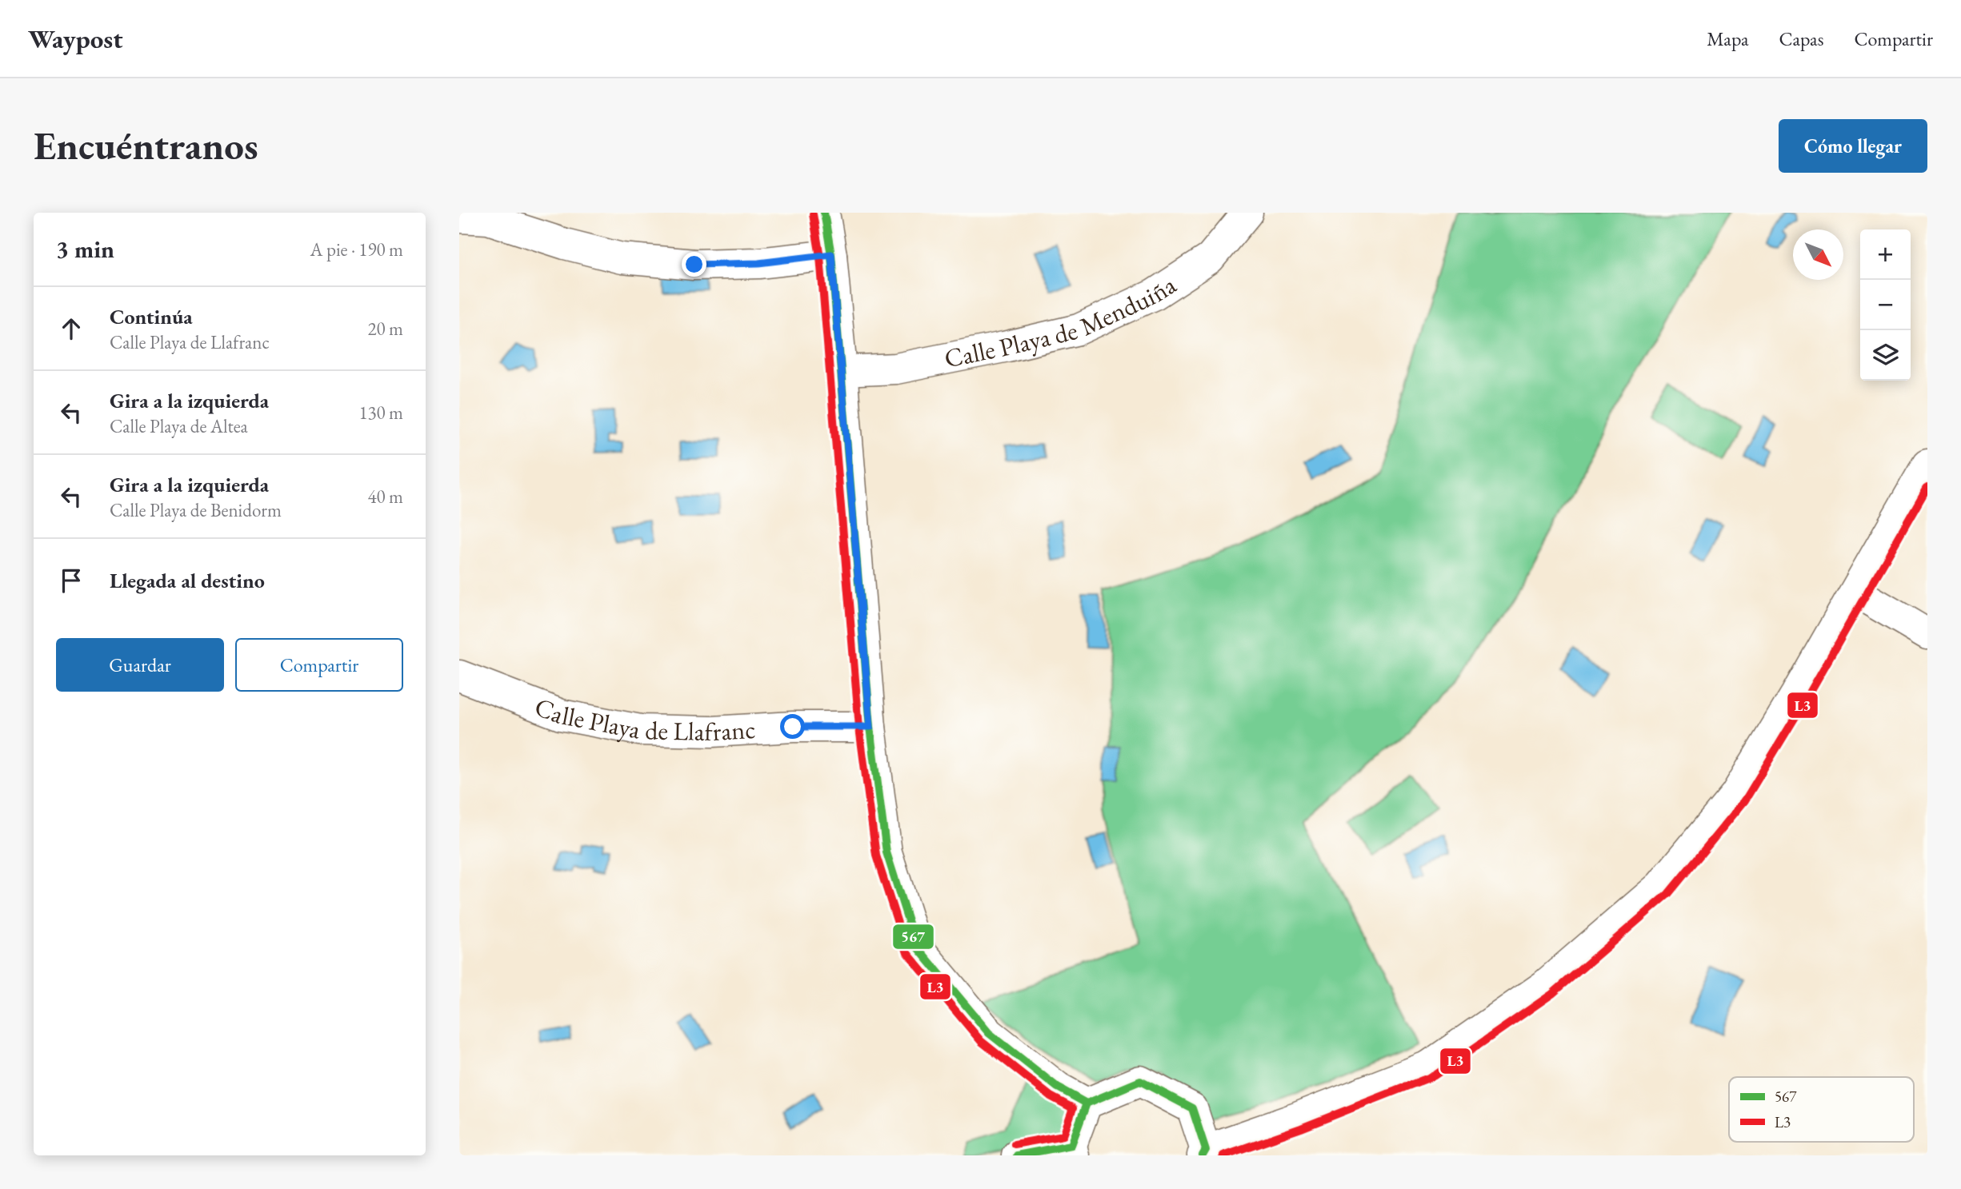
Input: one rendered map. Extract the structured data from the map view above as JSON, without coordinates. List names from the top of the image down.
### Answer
{
  "streets": {
    "street": ["Calle Playa de Menduiña", "Calle Playa de Llafranc"]
  },
  "lines": ["transit line 567", "transit line L3"],
  "legend": ["567", "L3"],
  "north": "bottom right",
  "page": {
    "header": "Waypost",
    "nav": ["Mapa", "Capas", "Compartir"],
    "buttons": [
      "Cómo llegar",
      ["Guardar", "Compartir"]
    ],
    "title": "Encuéntranos",
    "heading": ["3 min", "A pie · 190 m"],
    "map_buttons": ["+", "−"],
    "list": [
      ["Continúa", "Calle Playa de Llafranc", "20 m"],
      ["Gira a la izquierda", "Calle Playa de Altea", "130 m"],
      ["Gira a la izquierda", "Calle Playa de Benidorm", "40 m"],
      "Llegada al destino"
    ]
  }
}
